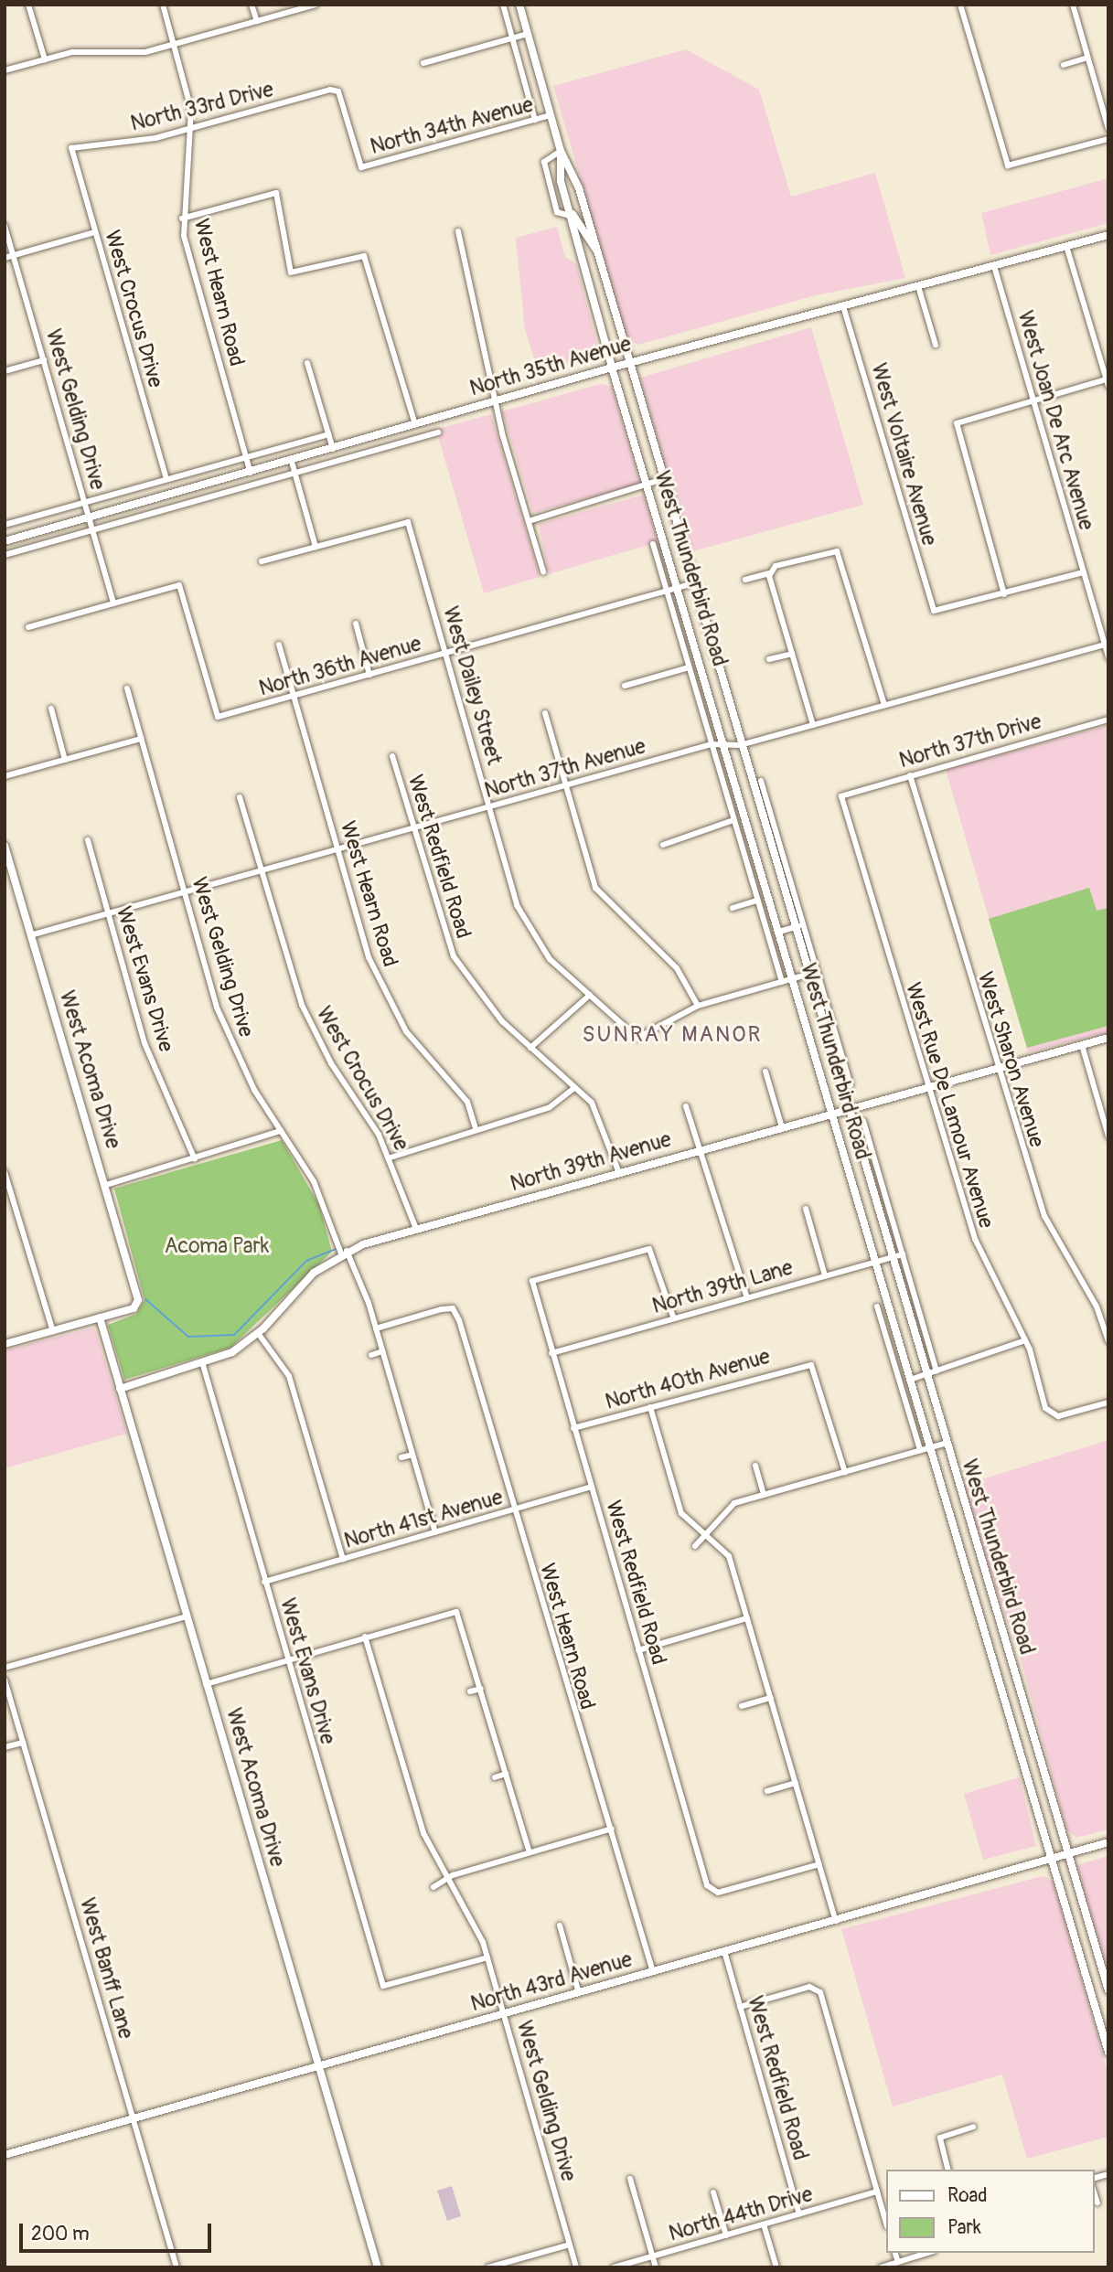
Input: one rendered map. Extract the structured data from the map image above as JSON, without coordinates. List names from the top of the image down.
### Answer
{
  "streets": {
    "main road": [
      "North 35th Avenue",
      "West Thunderbird Road",
      "West Acoma Drive",
      "North 39th Avenue",
      "North 43rd Avenue"
    ],
    "street": [
      "North 33rd Drive",
      "North 34th Avenue",
      "West Hearn Road",
      "West Crocus Drive",
      "West Gelding Drive",
      "West Joan De Arc Avenue",
      "West Voltaire Avenue",
      "North 36th Avenue",
      "West Dailey Street",
      "North 37th Drive",
      "North 37th Avenue",
      "West Redfield Road",
      "West Evans Drive",
      "West Sharon Avenue",
      "West Rue De Lamour Avenue",
      "North 39th Lane",
      "North 40th Avenue",
      "North 41st Avenue",
      "West Banff Lane",
      "North 44th Drive"
    ]
  },
  "crossings": [
    ["North 33rd Drive", "North 34th Avenue"],
    ["North 33rd Drive", "West Hearn Road"],
    ["North 33rd Drive", "West Crocus Drive"],
    ["North 34th Avenue", "West Thunderbird Road"],
    ["West Hearn Road", "North 35th Avenue"],
    ["West Hearn Road", "West Gelding Drive"],
    ["West Hearn Road", "North 36th Avenue"],
    ["West Hearn Road", "North 37th Avenue"],
    ["West Hearn Road", "North 41st Avenue"],
    ["West Hearn Road", "North 43rd Avenue"],
    ["West Crocus Drive", "North 37th Avenue"],
    ["West Crocus Drive", "North 39th Avenue"],
    ["North 35th Avenue", "West Gelding Drive"],
    ["North 35th Avenue", "West Joan De Arc Avenue"],
    ["North 35th Avenue", "West Voltaire Avenue"],
    ["North 35th Avenue", "West Thunderbird Road"],
    ["West Gelding Drive", "North 36th Avenue"],
    ["West Gelding Drive", "North 37th Avenue"],
    ["West Gelding Drive", "West Evans Drive"],
    ["West Gelding Drive", "North 39th Avenue"],
    ["West Gelding Drive", "North 41st Avenue"],
    ["West Gelding Drive", "North 43rd Avenue"],
    ["West Thunderbird Road", "North 36th Avenue"],
    ["West Thunderbird Road", "North 37th Avenue"],
    ["West Thunderbird Road", "North 39th Avenue"],
    ["West Thunderbird Road", "North 39th Lane"],
    ["West Thunderbird Road", "North 43rd Avenue"],
    ["North 36th Avenue", "West Dailey Street"],
    ["West Dailey Street", "North 37th Avenue"],
    ["North 37th Drive", "West Sharon Avenue"],
    ["North 37th Drive", "West Rue De Lamour Avenue"],
    ["North 37th Avenue", "West Redfield Road"],
    ["North 37th Avenue", "West Evans Drive"],
    ["North 37th Avenue", "West Acoma Drive"],
    ["West Redfield Road", "North 39th Avenue"],
    ["West Redfield Road", "North 39th Lane"],
    ["West Redfield Road", "North 40th Avenue"],
    ["West Redfield Road", "North 41st Avenue"],
    ["West Redfield Road", "North 43rd Avenue"],
    ["West Redfield Road", "North 44th Drive"],
    ["West Evans Drive", "North 39th Avenue"],
    ["West Evans Drive", "North 41st Avenue"],
    ["West Sharon Avenue", "North 39th Avenue"],
    ["West Acoma Drive", "North 39th Avenue"],
    ["West Acoma Drive", "North 43rd Avenue"],
    ["West Rue De Lamour Avenue", "North 39th Avenue"],
    ["West Banff Lane", "North 43rd Avenue"]
  ],
  "districts": ["SUNRAY MANOR"],
  "parks": ["Acoma Park"],
  "legend": ["Road", "Park"],
  "scale_bar": "200 m"
}
